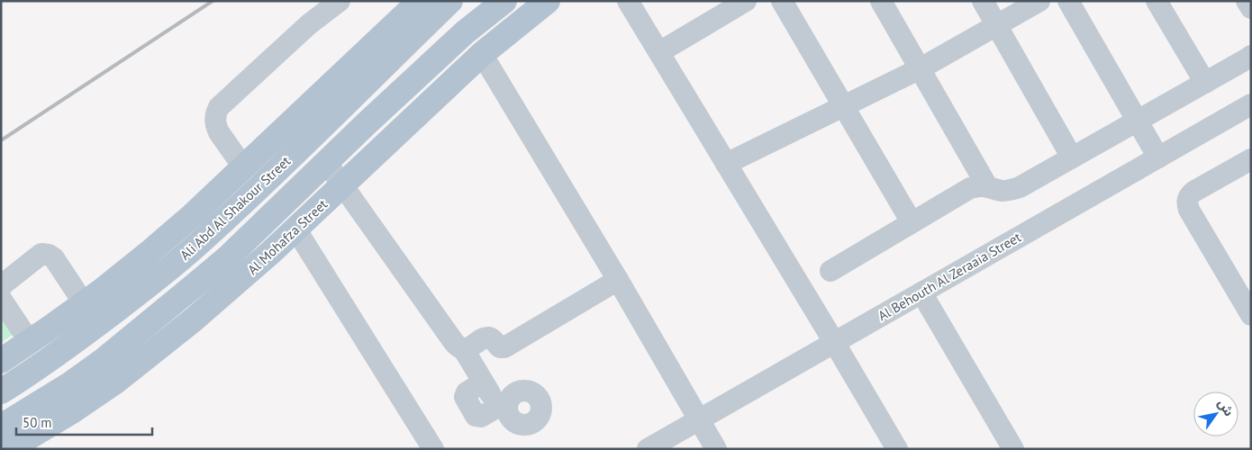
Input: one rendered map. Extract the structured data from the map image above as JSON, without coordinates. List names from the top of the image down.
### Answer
{
  "streets": {
    "main road": ["Ali Abd Al Shakour Street", "Al Mohafza Street"],
    "street": ["Al Behouth Al Zeraaia Street"]
  },
  "scale_bar": "50 m",
  "north": "top right"
}
